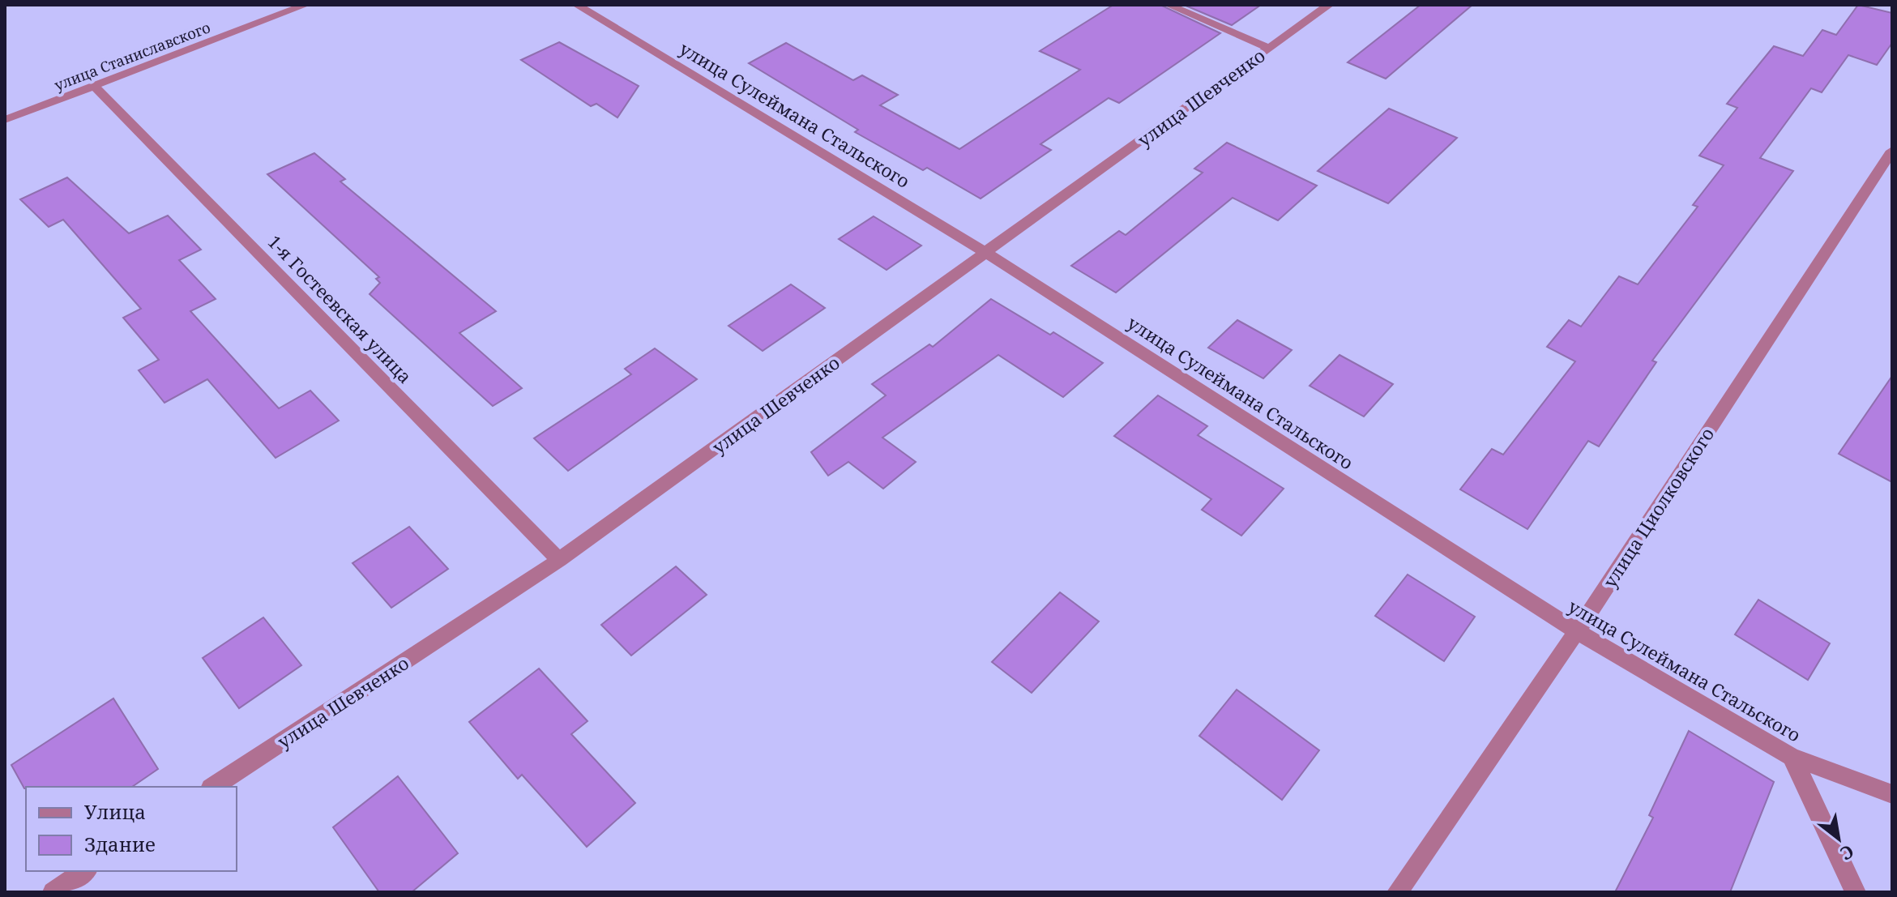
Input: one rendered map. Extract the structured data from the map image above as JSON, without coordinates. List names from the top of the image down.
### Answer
{
  "streets": {
    "street": [
      "улица Станиславского",
      "улица Шевченко",
      "улица Сулеймана Стальского",
      "1-я Гостеевская улица",
      "улица Циолковского"
    ]
  },
  "crossings": [
    ["улица Станиславского", "1-я Гостеевская улица"],
    ["улица Шевченко", "улица Сулеймана Стальского"],
    ["улица Шевченко", "1-я Гостеевская улица"],
    ["улица Сулеймана Стальского", "улица Циолковского"]
  ],
  "legend": ["Улица", "Здание"],
  "north": "bottom right"
}
